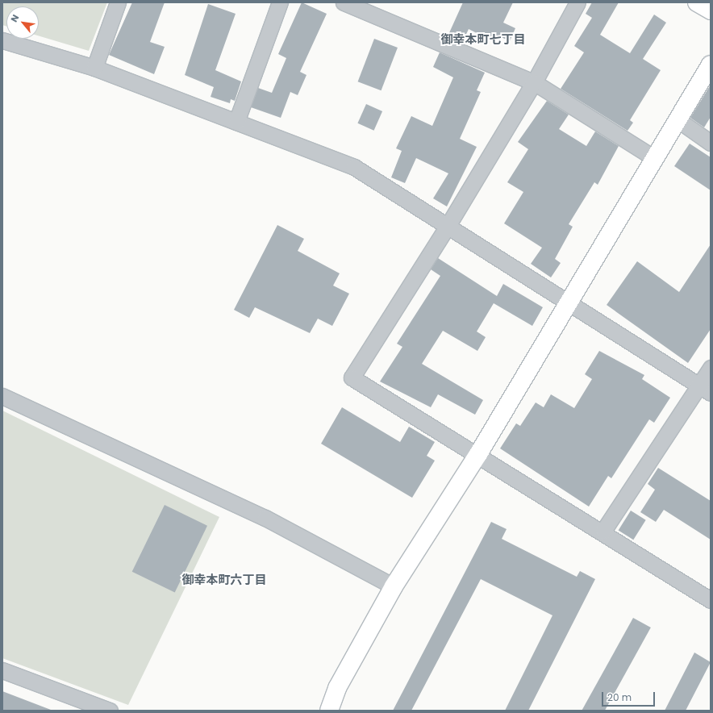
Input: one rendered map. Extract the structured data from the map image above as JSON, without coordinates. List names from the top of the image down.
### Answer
{
  "districts": ["御幸本町七丁目", "御幸本町六丁目"],
  "scale_bar": "20 m",
  "north": "top left"
}
